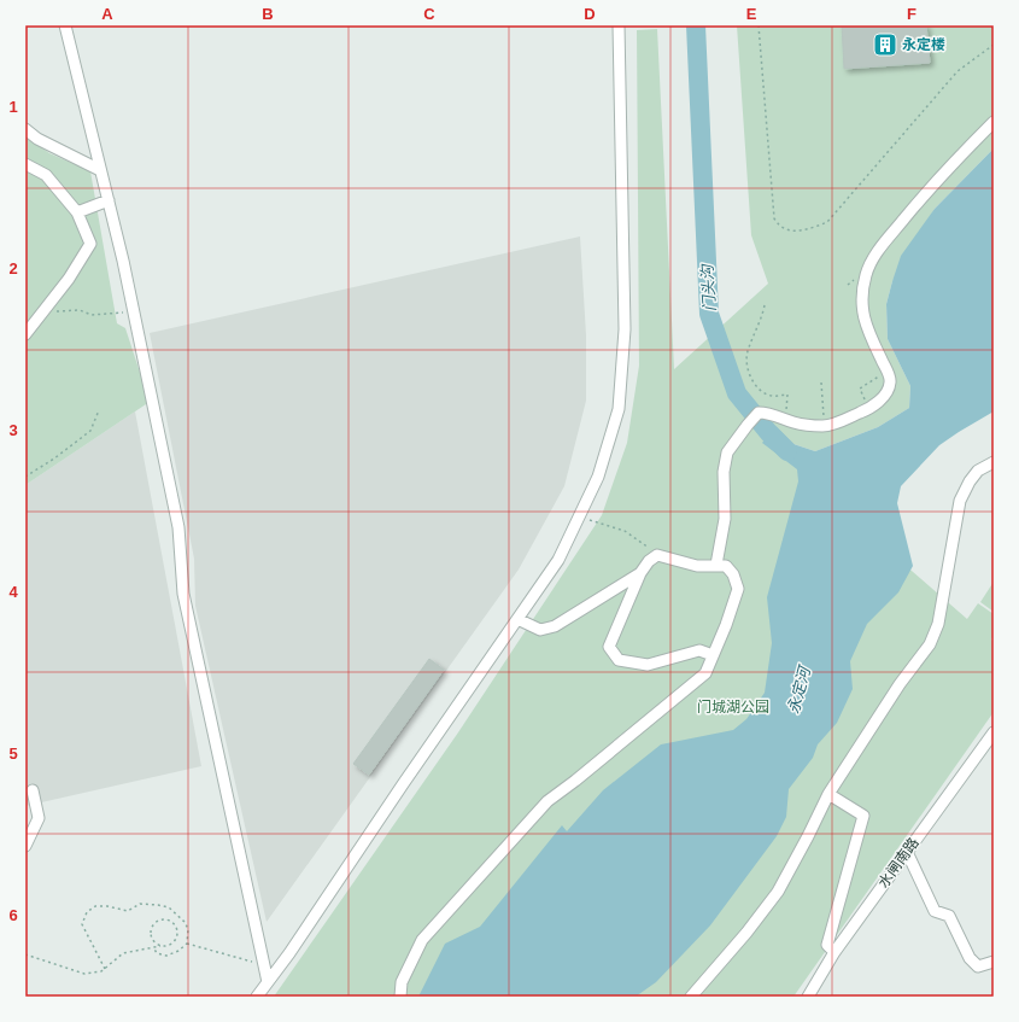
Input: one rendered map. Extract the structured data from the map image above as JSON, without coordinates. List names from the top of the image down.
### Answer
{
  "streets": {
    "street": ["水闸南路"]
  },
  "water": ["门头沟", "永定河"],
  "parks": ["门城湖公园"],
  "places": {
    "building": ["永定楼"]
  },
  "grid": {
    "columns": [
      "A",
      "B",
      "C",
      "D",
      "E",
      "F"
    ],
    "rows": [
      "1",
      "2",
      "3",
      "4",
      "5",
      "6"
    ]
  }
}
